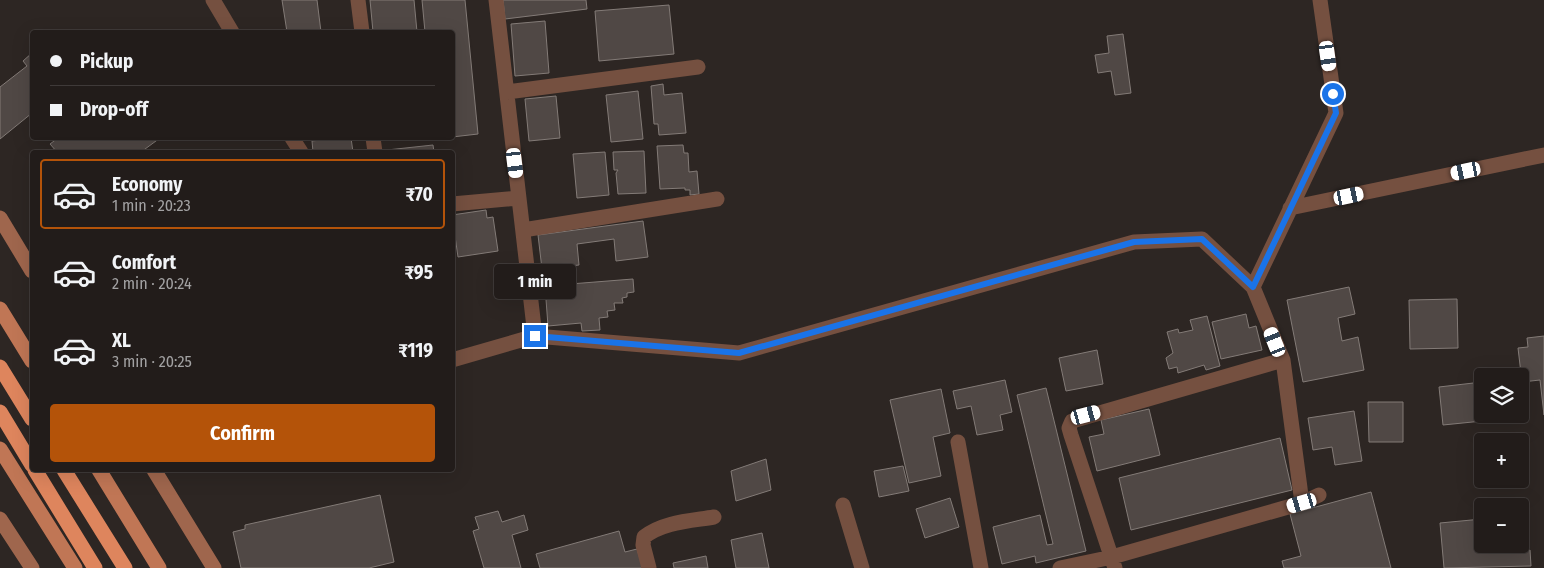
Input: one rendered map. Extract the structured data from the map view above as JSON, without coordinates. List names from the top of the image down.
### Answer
{
  "page": {
    "banner": ["Pickup", "Drop-off"],
    "list": [
      {
        "name": "Economy",
        "note": "1 min · 20:23",
        "value": "₹70"
      },
      {
        "name": "Comfort",
        "note": "2 min · 20:24",
        "value": "₹95"
      },
      {
        "name": "XL",
        "note": "3 min · 20:25",
        "value": "₹119"
      }
    ],
    "bubble": "1 min",
    "map_buttons": ["+", "−"],
    "buttons": "Confirm"
  }
}
